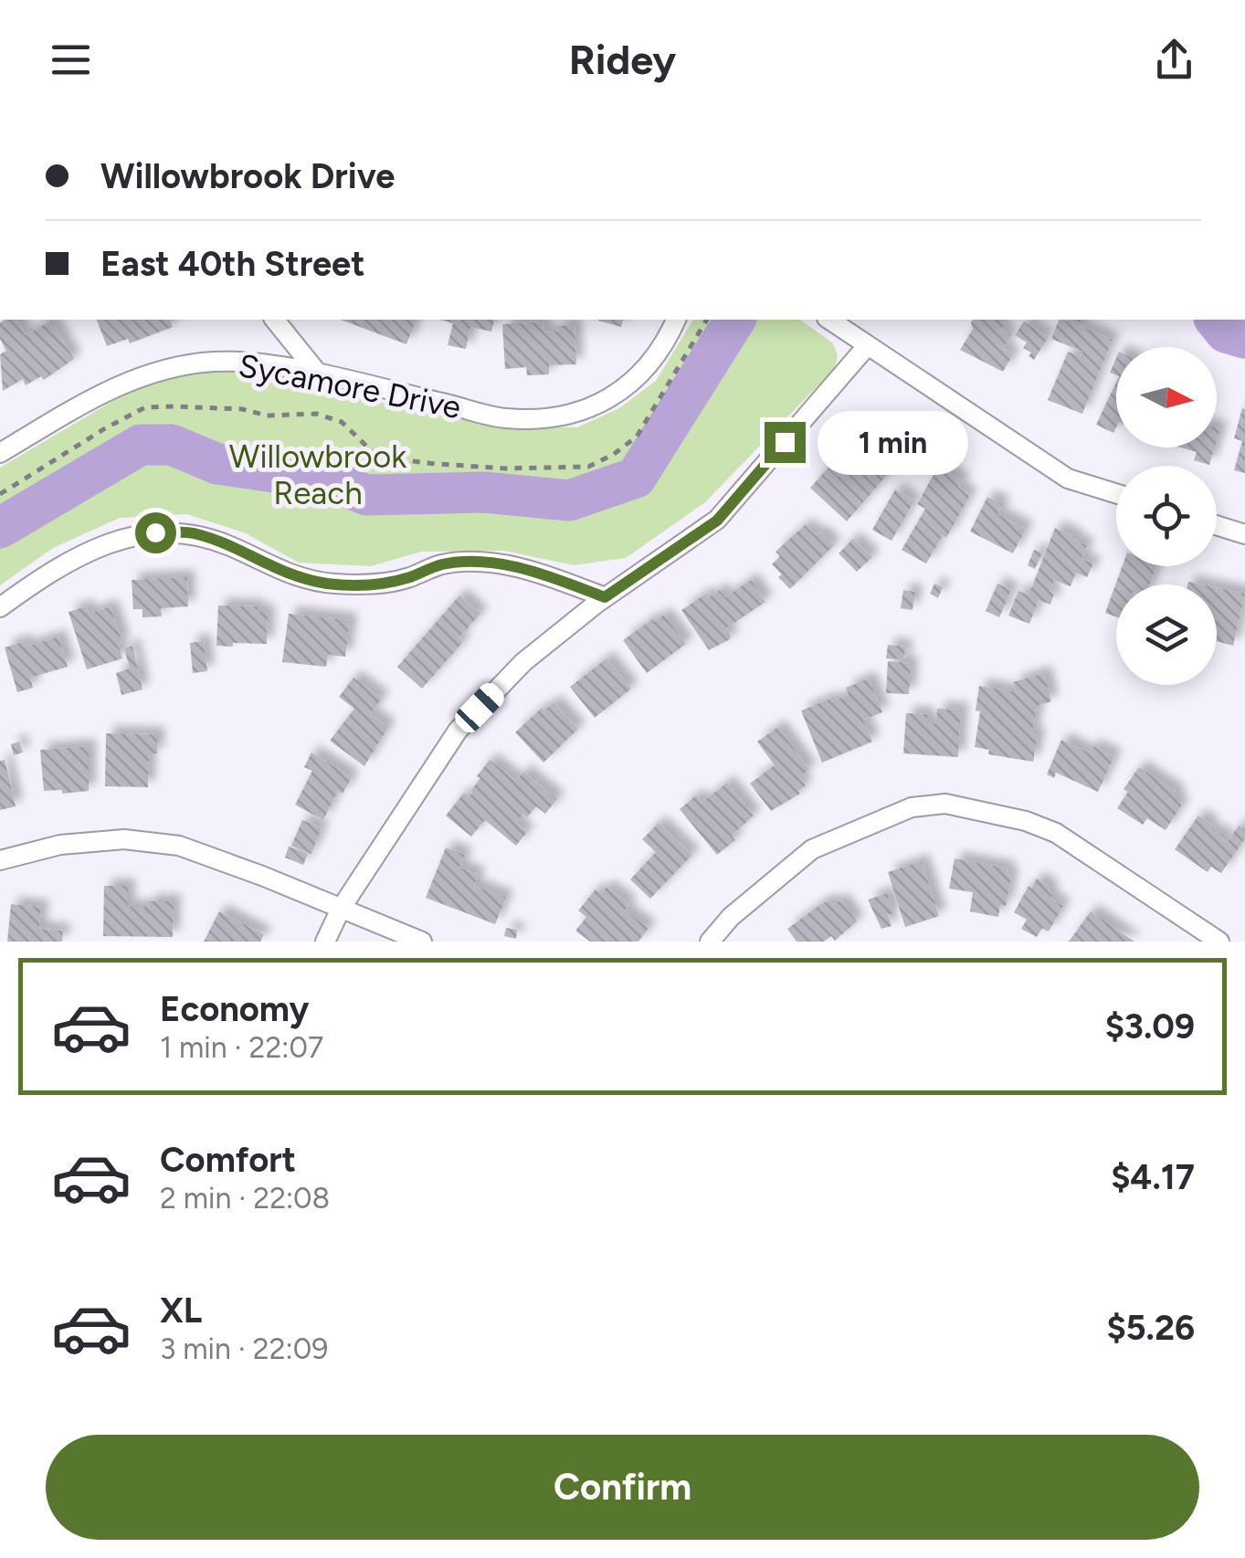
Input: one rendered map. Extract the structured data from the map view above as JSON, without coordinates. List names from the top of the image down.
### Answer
{
  "streets": {
    "street": ["Sycamore Drive"]
  },
  "parks": ["Willowbrook Reach"],
  "north": "right",
  "page": {
    "header": "Ridey",
    "banner": ["Willowbrook Drive", "East 40th Street"],
    "bubble": "1 min",
    "list": [
      {
        "name": "Economy",
        "note": "1 min · 22:07",
        "value": "$3.09"
      },
      {
        "name": "Comfort",
        "note": "2 min · 22:08",
        "value": "$4.17"
      },
      {
        "name": "XL",
        "note": "3 min · 22:09",
        "value": "$5.26"
      }
    ],
    "buttons": "Confirm"
  }
}
